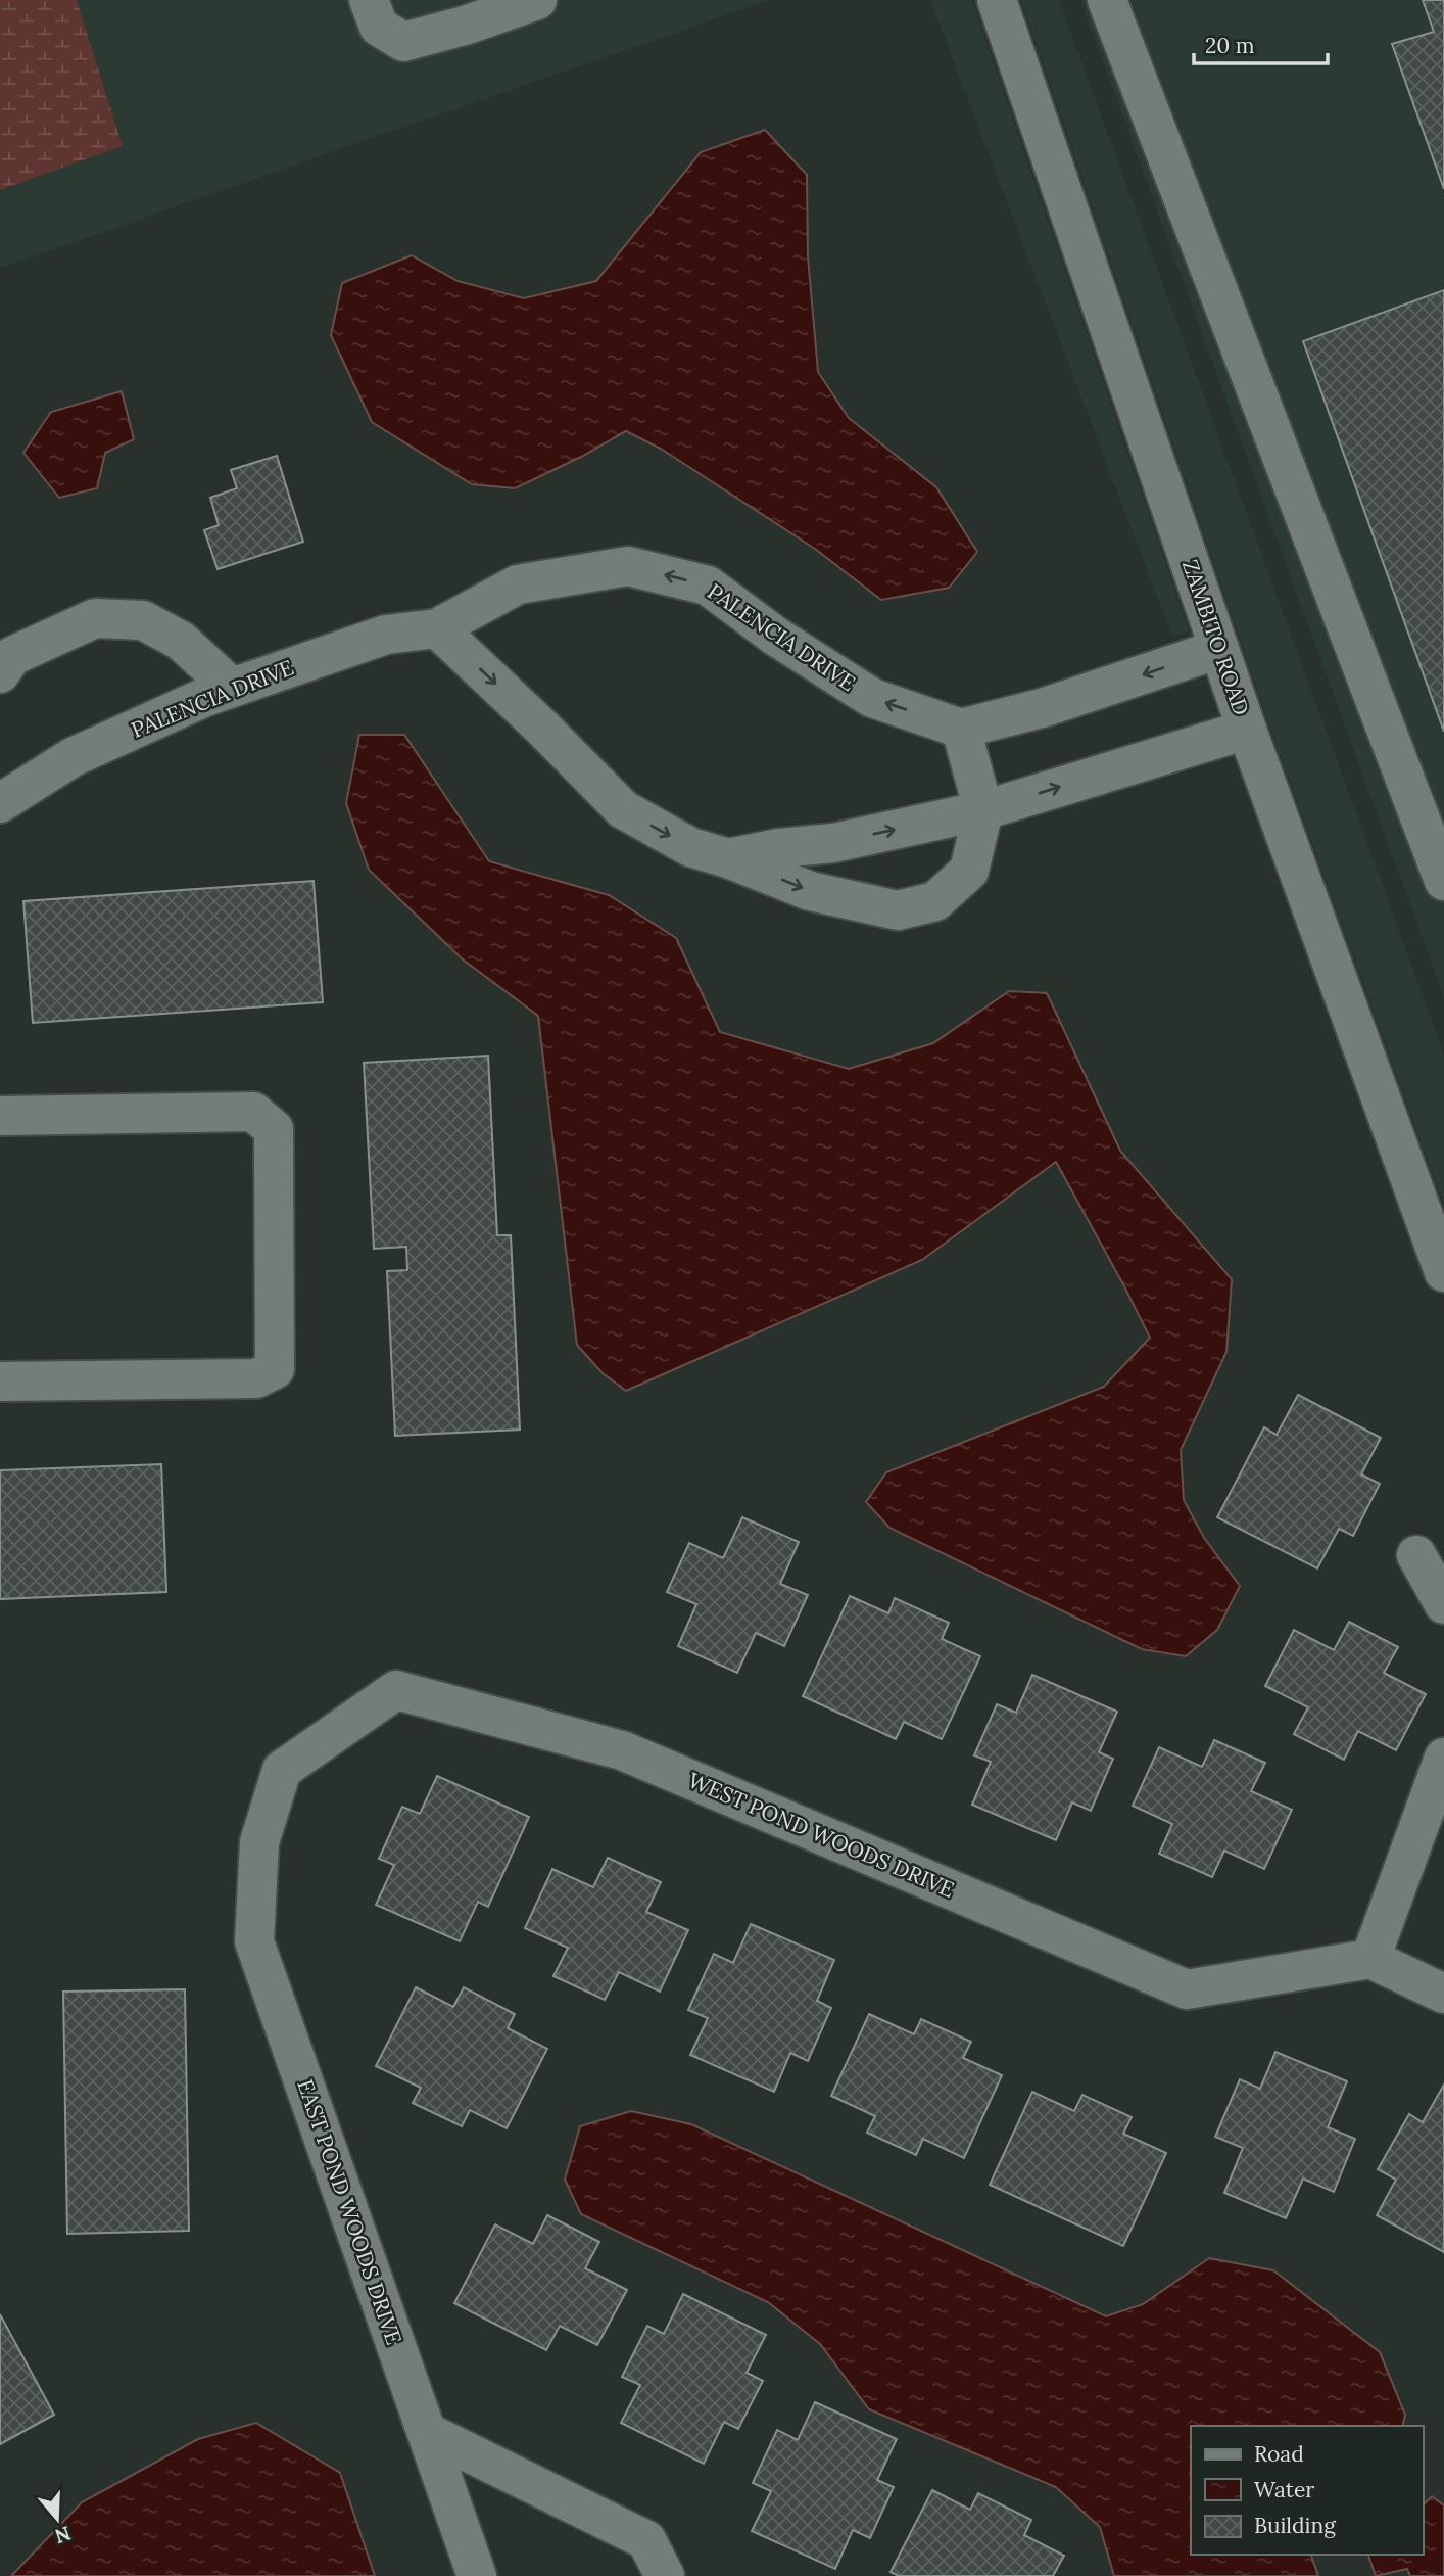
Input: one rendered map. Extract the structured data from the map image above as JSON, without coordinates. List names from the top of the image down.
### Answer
{
  "streets": {
    "street": [
      "PALENCIA DRIVE",
      "ZAMBITO ROAD",
      "WEST POND WOODS DRIVE",
      "EAST POND WOODS DRIVE"
    ]
  },
  "crossings": [
    ["WEST POND WOODS DRIVE", "EAST POND WOODS DRIVE"]
  ],
  "legend": ["Road", "Water", "Building"],
  "scale_bar": "20 m",
  "north": "bottom"
}
